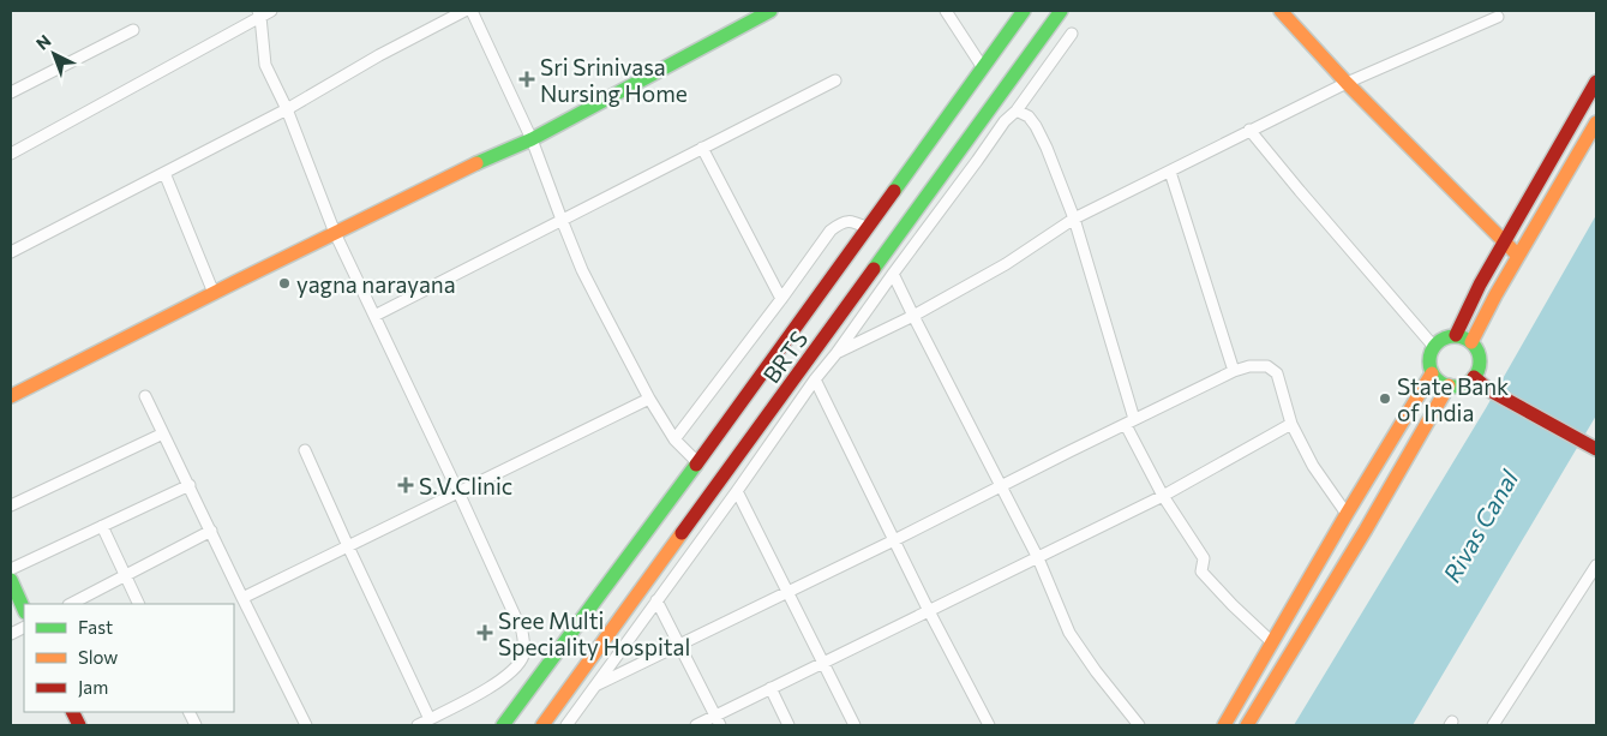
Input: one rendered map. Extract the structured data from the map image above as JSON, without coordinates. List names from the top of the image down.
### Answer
{
  "streets": {
    "street": ["BRTS"]
  },
  "water": ["Rivas Canal"],
  "places": {
    "health": ["Sri Srinivasa Nursing Home", "S.V.Clinic", "Sree Multi Speciality Hospital"],
    "other": ["yagna narayana", "State Bank of India"]
  },
  "legend": ["Fast", "Slow", "Jam"],
  "north": "top left"
}
